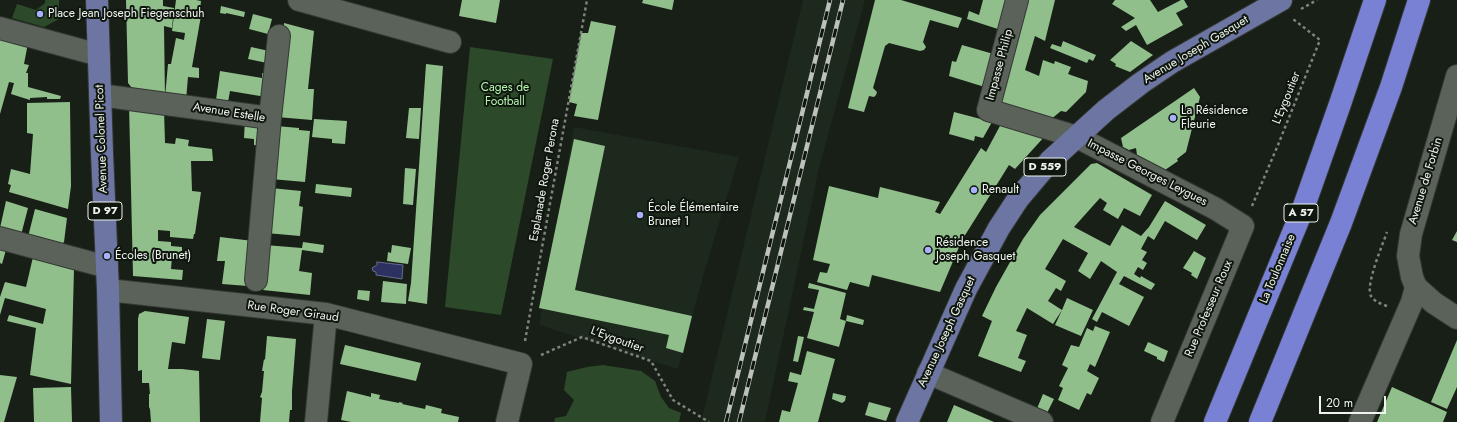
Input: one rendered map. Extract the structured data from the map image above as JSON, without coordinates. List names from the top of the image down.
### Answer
{
  "streets": {
    "highway": ["A 57", "La Toulonnaise"],
    "main road": [
      "Avenue Joseph Gasquet",
      "Avenue Colonel Picot",
      "D 559",
      "D 97"
    ],
    "street": [
      "Impasse Philip",
      "Avenue Estelle",
      "Impasse Georges Leygues",
      "Avenue de Forbin",
      "Rue Professeur Roux",
      "Rue Roger Giraud"
    ],
    "path": ["L'Eygoutier", "Esplanade Roger Perona"]
  },
  "crossings": [
    ["Avenue Joseph Gasquet", "Impasse Philip"],
    ["Avenue Joseph Gasquet", "L'Eygoutier"],
    ["Avenue Joseph Gasquet", "Impasse Georges Leygues"],
    ["Impasse Philip", "Impasse Georges Leygues"],
    ["L'Eygoutier", "Impasse Georges Leygues"],
    ["L'Eygoutier", "Esplanade Roger Perona"],
    ["L'Eygoutier", "Rue Professeur Roux"],
    ["L'Eygoutier", "Rue Roger Giraud"],
    ["Avenue Estelle", "Avenue Colonel Picot"],
    ["Avenue Colonel Picot", "Rue Roger Giraud"],
    ["Impasse Georges Leygues", "Rue Professeur Roux"],
    ["Esplanade Roger Perona", "Rue Roger Giraud"]
  ],
  "parks": ["Cages de Football"],
  "places": [
    "Place Jean Joseph Fiegenschuh",
    "La Résidence Fleurie",
    "Renault",
    "École Élémentaire Brunet 1",
    "Résidence Joseph Gasquet",
    "Écoles (Brunet)"
  ],
  "scale_bar": "20 m"
}
